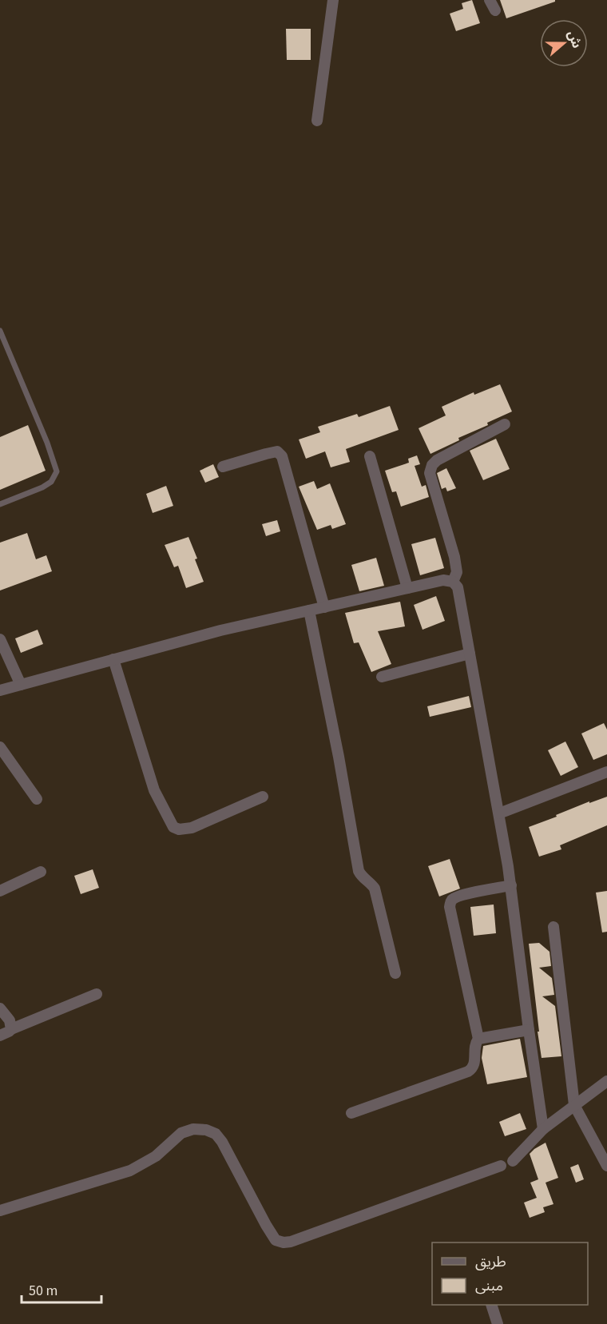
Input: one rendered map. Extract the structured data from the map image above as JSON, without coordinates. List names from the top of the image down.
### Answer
{
  "legend": ["طريق", "مبنى"],
  "scale_bar": "50 m",
  "north": "right"
}
